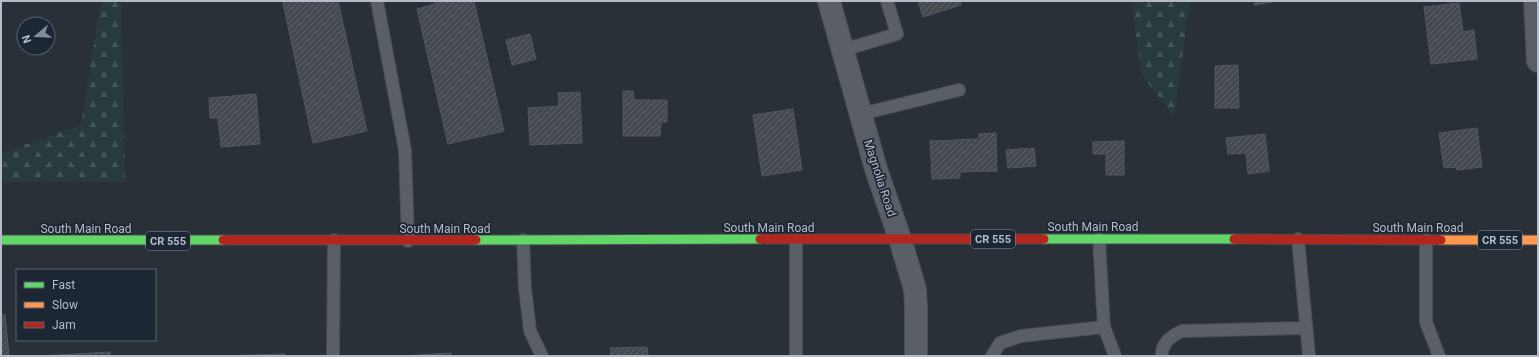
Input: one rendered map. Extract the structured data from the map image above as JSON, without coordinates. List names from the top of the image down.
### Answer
{
  "streets": {
    "main road": ["South Main Road", "CR 555"],
    "street": ["Magnolia Road"]
  },
  "crossings": [
    ["Magnolia Road", "South Main Road"]
  ],
  "legend": ["Fast", "Slow", "Jam"],
  "north": "left"
}
